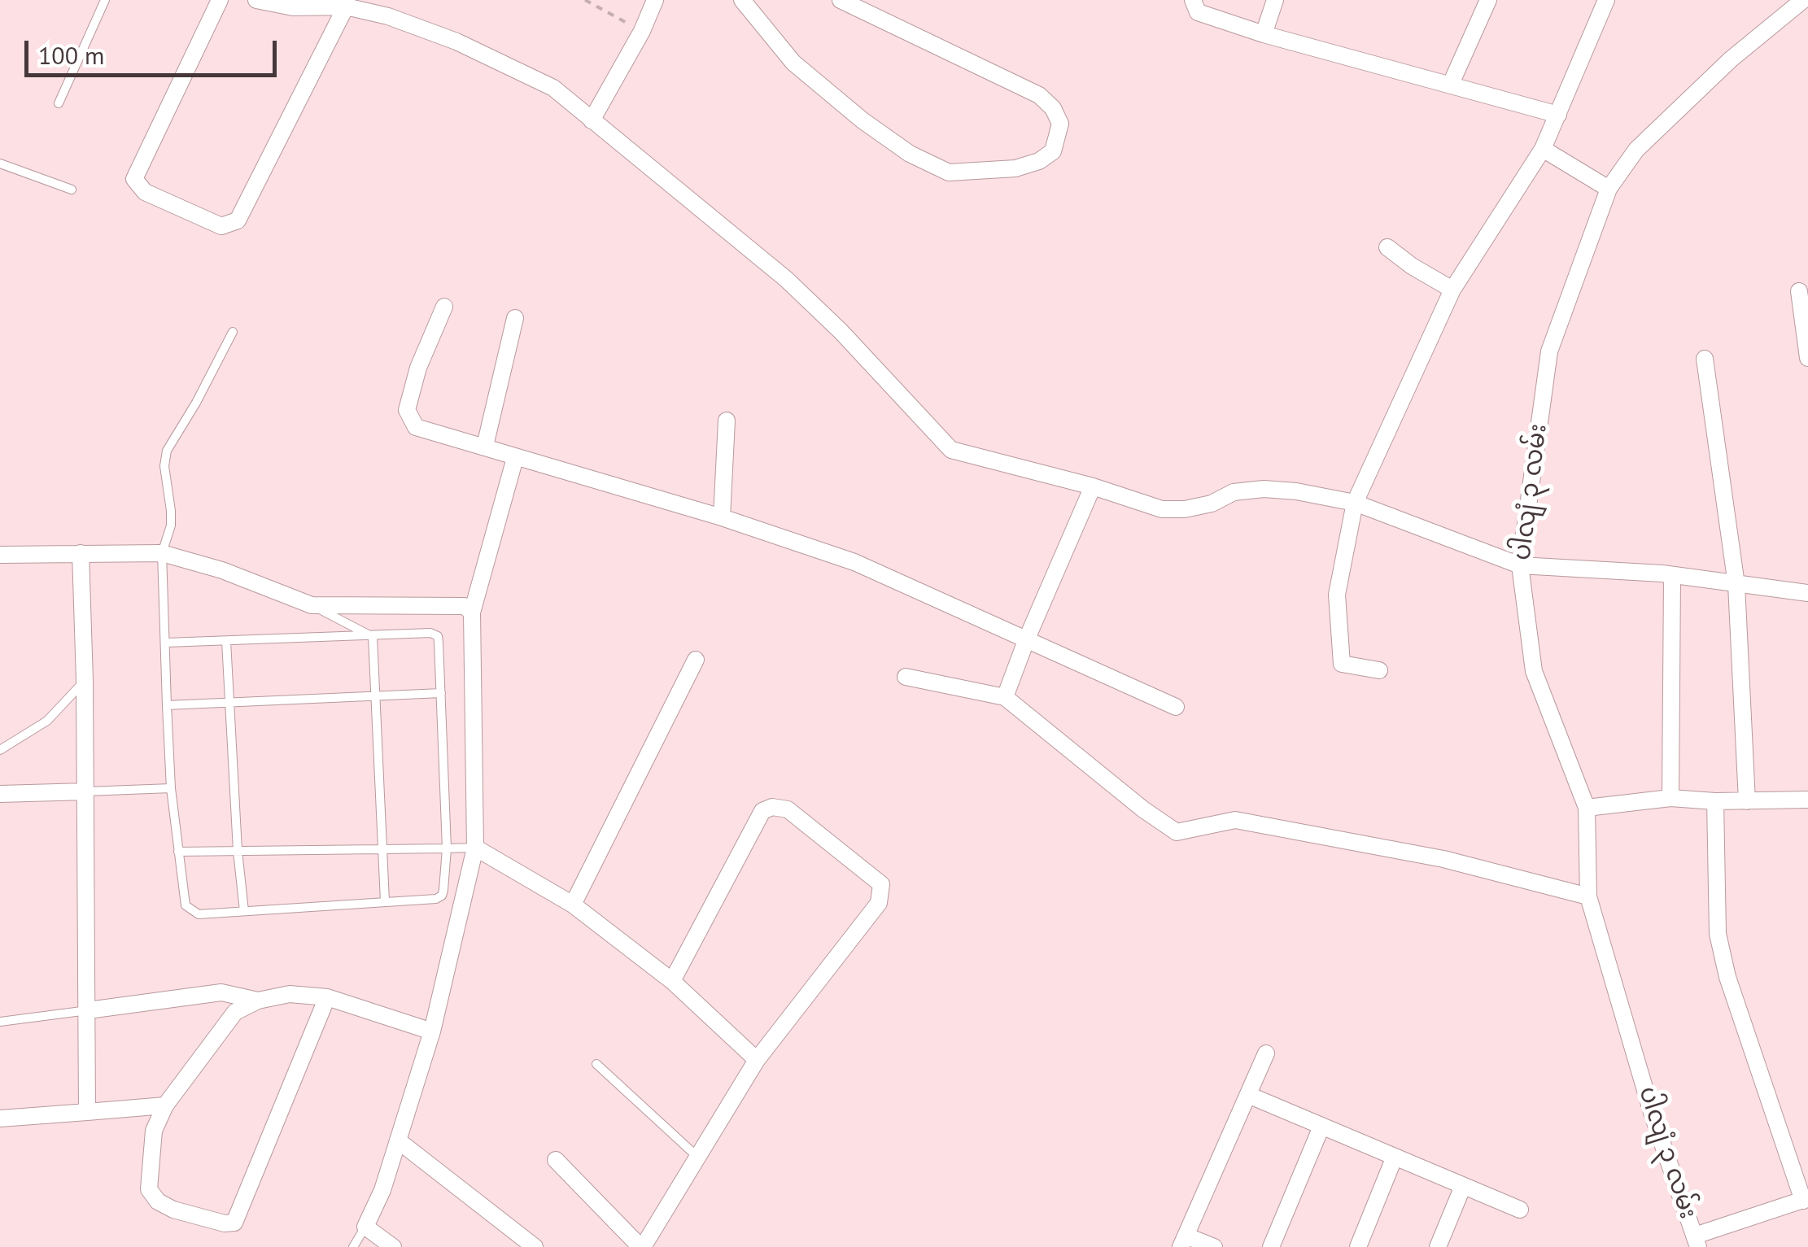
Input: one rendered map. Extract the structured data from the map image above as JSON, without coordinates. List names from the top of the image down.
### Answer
{
  "streets": {
    "street": ["ပါလျံ ၃ လမ်း"]
  },
  "scale_bar": "100 m"
}
